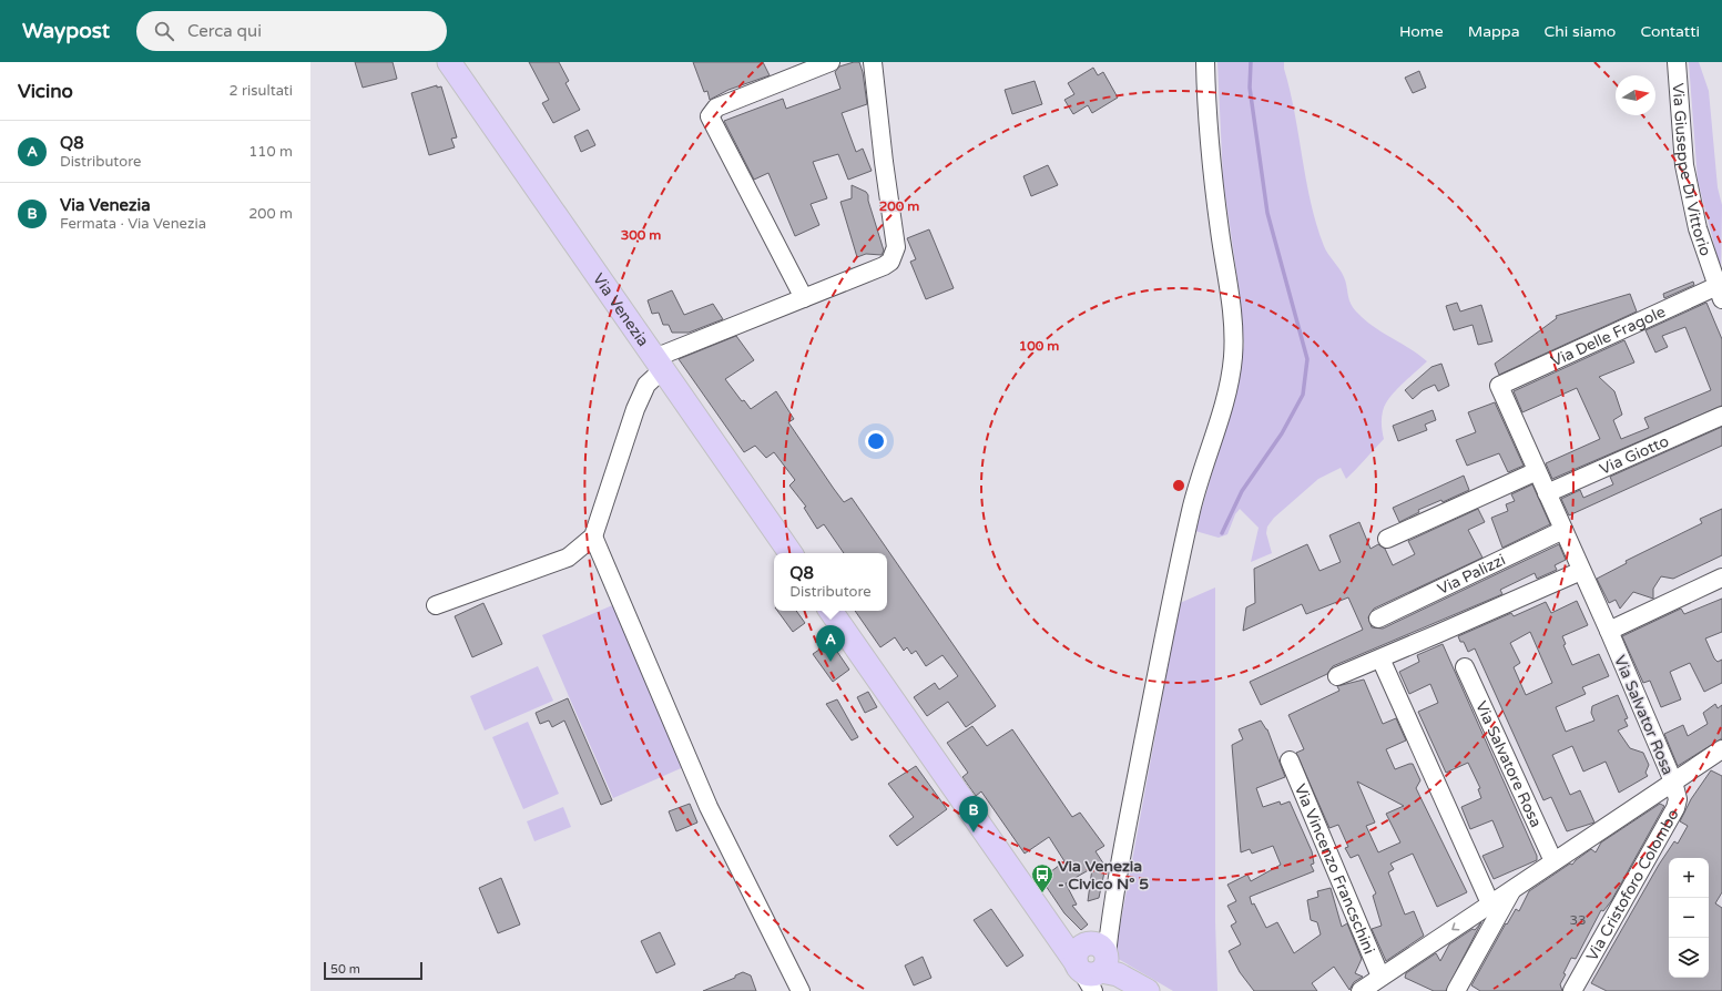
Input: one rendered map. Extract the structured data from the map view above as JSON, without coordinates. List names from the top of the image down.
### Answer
{
  "streets": {
    "main road": ["Via Venezia"],
    "street": [
      "Via Giuseppe Di Vittorio",
      "Via Delle Fragole",
      "Via Giotto",
      "Via Palizzi",
      "Via Salvator Rosa",
      "Via Salvatore Rosa",
      "Via Vincenzo Francschini",
      "Via Cristoforo Colombo"
    ]
  },
  "crossings": [
    ["Via Giuseppe Di Vittorio", "Via Delle Fragole"],
    ["Via Delle Fragole", "Via Salvator Rosa"],
    ["Via Giotto", "Via Salvator Rosa"],
    ["Via Palizzi", "Via Salvator Rosa"],
    ["Via Salvator Rosa", "Via Salvatore Rosa"],
    ["Via Salvator Rosa", "Via Vincenzo Francschini"],
    ["Via Salvator Rosa", "Via Cristoforo Colombo"]
  ],
  "places": {
    "bus stop": ["Via Venezia - Civico N° 5"]
  },
  "house_numbers": ["33"],
  "scale_bar": "50 m",
  "north": "right",
  "page": {
    "header": "Waypost",
    "search": "Cerca qui",
    "nav": [
      "Home",
      "Mappa",
      "Chi siamo",
      "Contatti"
    ],
    "heading": ["Vicino", "2 risultati"],
    "list": [
      {
        "mark": "A",
        "name": "Q8",
        "note": "Distributore",
        "value": "110 m"
      },
      {
        "mark": "B",
        "name": "Via Venezia",
        "note": "Fermata · Via Venezia",
        "value": "200 m"
      }
    ],
    "popup": ["Q8", "Distributore"],
    "pins": ["A", "B"],
    "map_buttons": ["+", "−"],
    "scale": "50 m"
  },
  "rings": ["200 m", "300 m", "100 m"]
}
